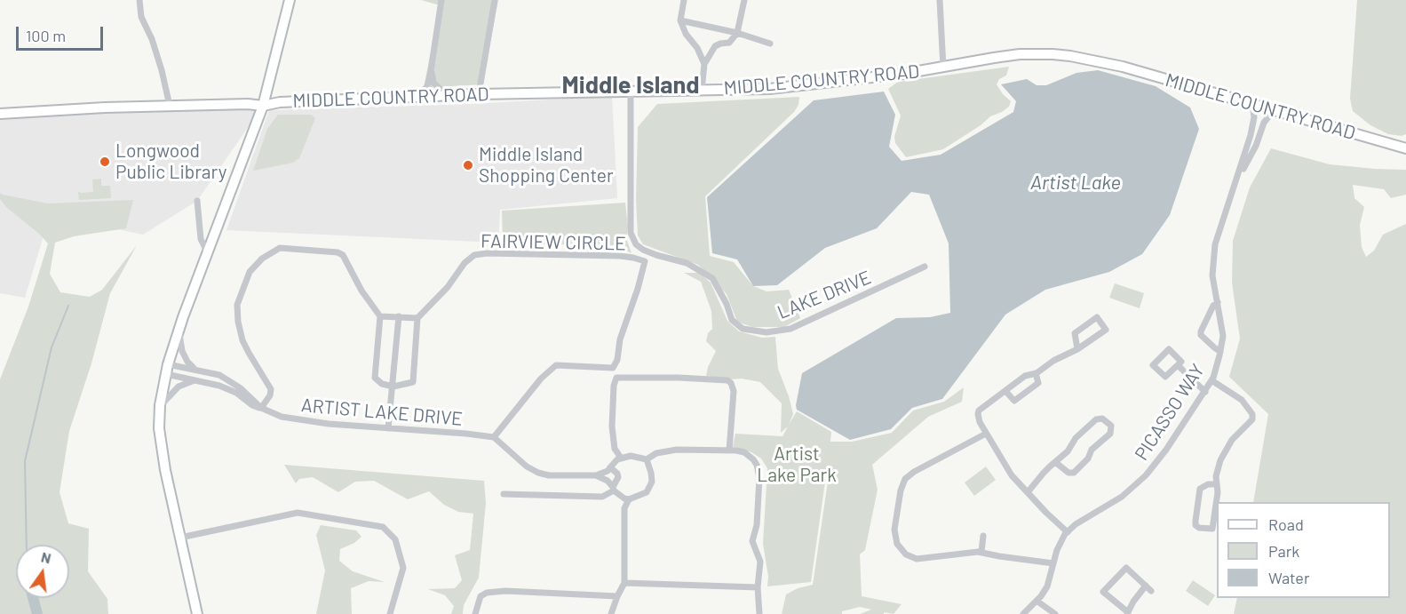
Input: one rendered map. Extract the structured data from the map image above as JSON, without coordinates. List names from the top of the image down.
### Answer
{
  "streets": {
    "main road": ["MIDDLE COUNTRY ROAD"],
    "street": [
      "FAIRVIEW CIRCLE",
      "LAKE DRIVE",
      "ARTIST LAKE DRIVE",
      "PICASSO WAY"
    ]
  },
  "crossings": [
    ["MIDDLE COUNTRY ROAD", "LAKE DRIVE"],
    ["MIDDLE COUNTRY ROAD", "PICASSO WAY"],
    ["FAIRVIEW CIRCLE", "ARTIST LAKE DRIVE"]
  ],
  "districts": ["Middle Island"],
  "water": ["Artist Lake"],
  "parks": ["Artist Lake Park"],
  "places": ["Longwood Public Library", "Middle Island Shopping Center"],
  "legend": ["Road", "Park", "Water"],
  "scale_bar": "100 m",
  "north": "top"
}
